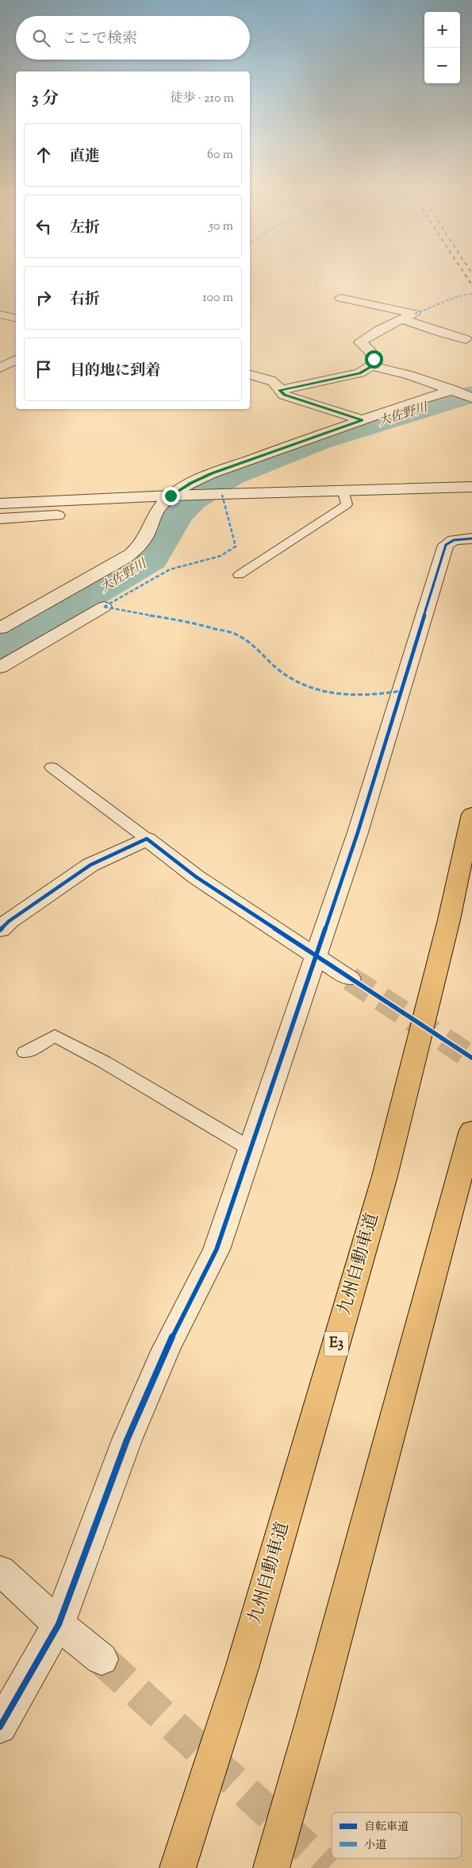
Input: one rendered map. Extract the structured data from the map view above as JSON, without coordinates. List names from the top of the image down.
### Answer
{
  "streets": {
    "highway": ["九州自動車道", "E3"]
  },
  "water": ["大佐野川"],
  "legend": ["自転車道", "小道"],
  "page": {
    "map_buttons": ["+", "−"],
    "search": "ここで検索",
    "heading": ["3 分", "徒歩 · 210 m"],
    "list": [
      ["直進", "60 m"],
      ["左折", "50 m"],
      ["右折", "100 m"],
      "目的地に到着"
    ]
  }
}
